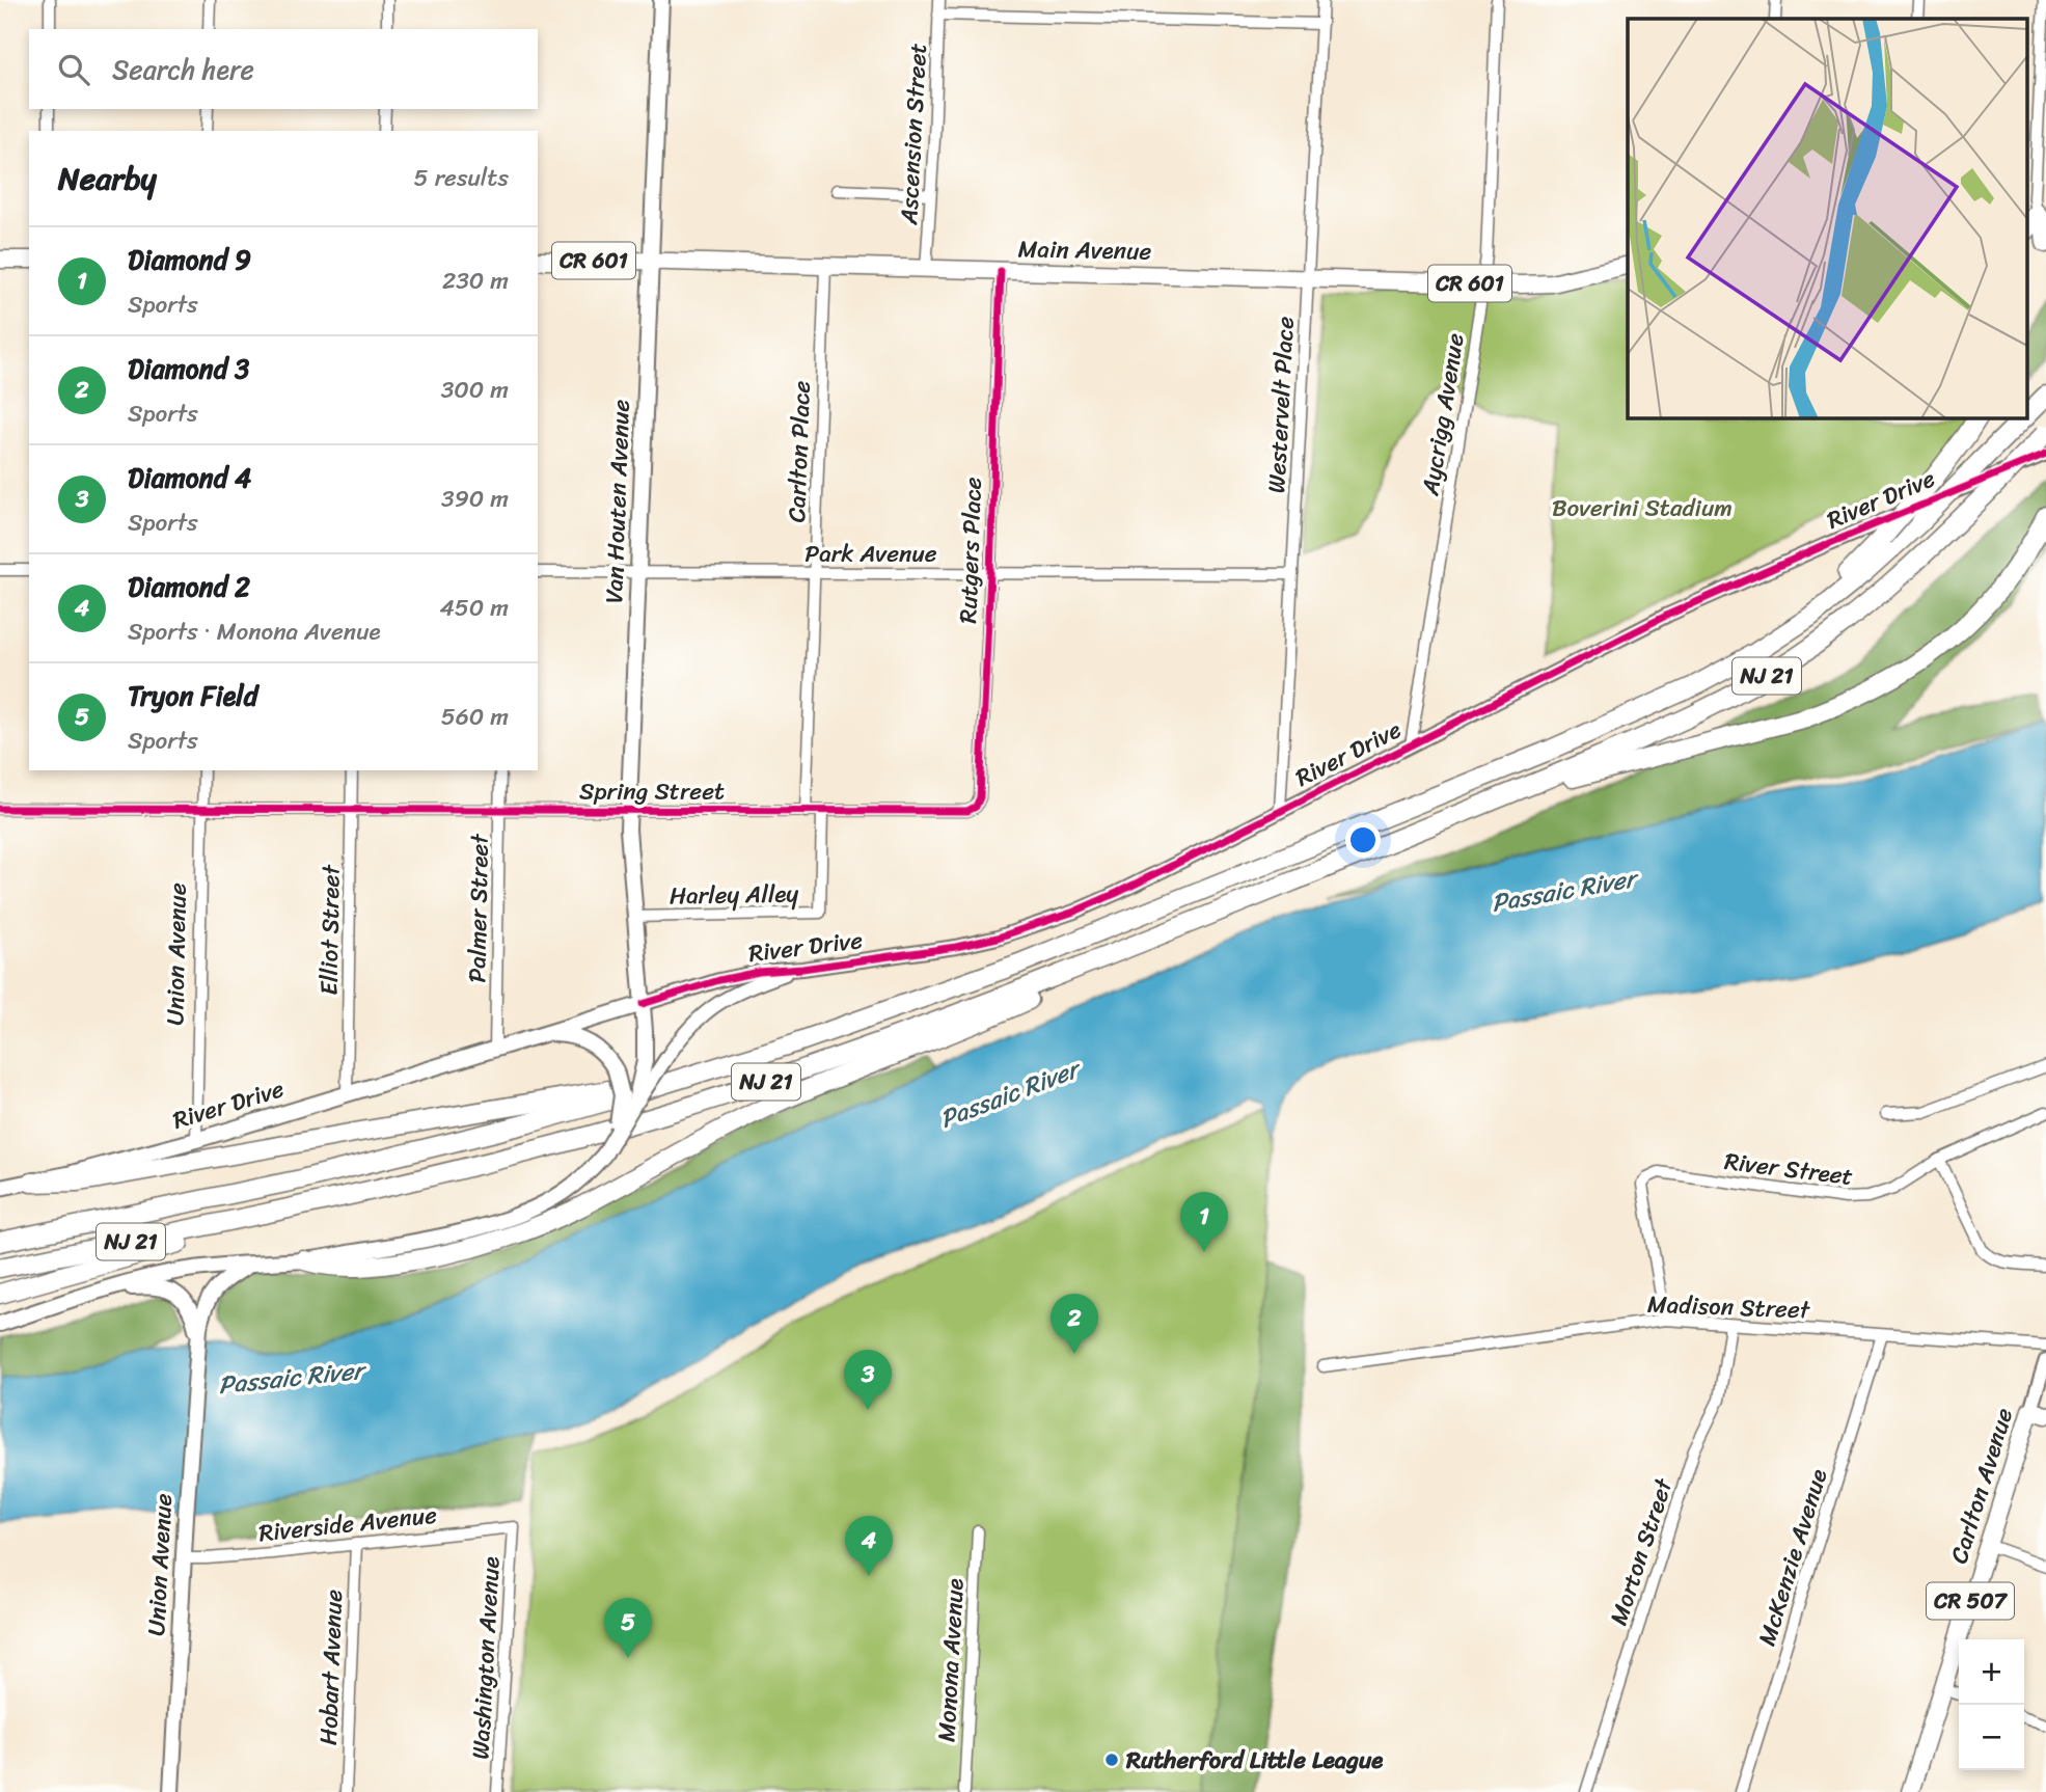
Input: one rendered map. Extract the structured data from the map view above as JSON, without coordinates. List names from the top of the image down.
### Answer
{
  "streets": {
    "highway": ["NJ 21"],
    "main road": [
      "Main Avenue",
      "CR 601",
      "River Drive",
      "Van Houten Avenue",
      "Union Avenue",
      "Carlton Avenue",
      "CR 507"
    ],
    "street": [
      "Ascension Street",
      "Westervelt Place",
      "Aycrigg Avenue",
      "Carlton Place",
      "Rutgers Place",
      "Park Avenue",
      "Spring Street",
      "Harley Alley",
      "Palmer Street",
      "Elliot Street",
      "River Street",
      "Madison Street",
      "Riverside Avenue",
      "Morton Street",
      "McKenzie Avenue",
      "Washington Avenue",
      "Monona Avenue",
      "Hobart Avenue"
    ]
  },
  "crossings": [
    ["Ascension Street", "Main Avenue"],
    ["Main Avenue", "Westervelt Place"],
    ["Main Avenue", "Aycrigg Avenue"],
    ["Main Avenue", "Carlton Place"],
    ["Main Avenue", "Van Houten Avenue"],
    ["Main Avenue", "Rutgers Place"],
    ["Westervelt Place", "River Drive"],
    ["Westervelt Place", "Park Avenue"],
    ["Aycrigg Avenue", "River Drive"],
    ["Carlton Place", "Park Avenue"],
    ["Carlton Place", "Spring Street"],
    ["River Drive", "Van Houten Avenue"],
    ["River Drive", "Palmer Street"],
    ["River Drive", "Elliot Street"],
    ["River Drive", "Union Avenue"],
    ["Van Houten Avenue", "Park Avenue"],
    ["Van Houten Avenue", "Spring Street"],
    ["Van Houten Avenue", "Harley Alley"],
    ["Rutgers Place", "Park Avenue"],
    ["Rutgers Place", "Spring Street"],
    ["Spring Street", "Harley Alley"],
    ["Spring Street", "Palmer Street"],
    ["Spring Street", "Elliot Street"],
    ["Spring Street", "Union Avenue"],
    ["Union Avenue", "Riverside Avenue"],
    ["River Street", "Madison Street"],
    ["Madison Street", "Morton Street"],
    ["Madison Street", "McKenzie Avenue"],
    ["Riverside Avenue", "Washington Avenue"],
    ["Riverside Avenue", "Hobart Avenue"]
  ],
  "water": ["Passaic River"],
  "parks": ["Boverini Stadium"],
  "places": ["Rutherford Little League"],
  "page": {
    "search": "Search here",
    "heading": ["Nearby", "5 results"],
    "list": [
      {
        "mark": "1",
        "name": "Diamond 9",
        "note": "Sports",
        "value": "230 m"
      },
      {
        "mark": "2",
        "name": "Diamond 3",
        "note": "Sports",
        "value": "300 m"
      },
      {
        "mark": "3",
        "name": "Diamond 4",
        "note": "Sports",
        "value": "390 m"
      },
      {
        "mark": "4",
        "name": "Diamond 2",
        "note": "Sports · Monona Avenue",
        "value": "450 m"
      },
      {
        "mark": "5",
        "name": "Tryon Field",
        "note": "Sports",
        "value": "560 m"
      }
    ],
    "pins": [
      "1",
      "2",
      "3",
      "4",
      "5"
    ],
    "map_buttons": ["+", "−"]
  }
}
